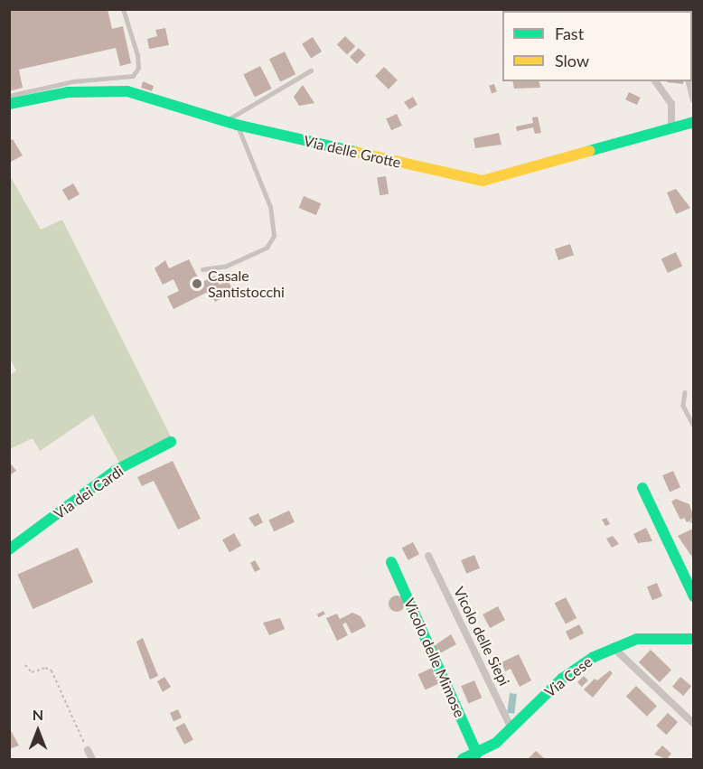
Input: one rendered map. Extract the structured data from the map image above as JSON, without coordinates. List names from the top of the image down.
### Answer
{
  "streets": {
    "street": [
      "Via delle Grotte",
      "Via dei Cardi",
      "Vicolo delle Siepi",
      "Vicolo delle Mimose",
      "Via Cese"
    ]
  },
  "crossings": [
    ["Vicolo delle Siepi", "Via Cese"],
    ["Vicolo delle Mimose", "Via Cese"]
  ],
  "places": ["Casale Santistocchi"],
  "legend": ["Fast", "Slow"],
  "north": "top"
}
